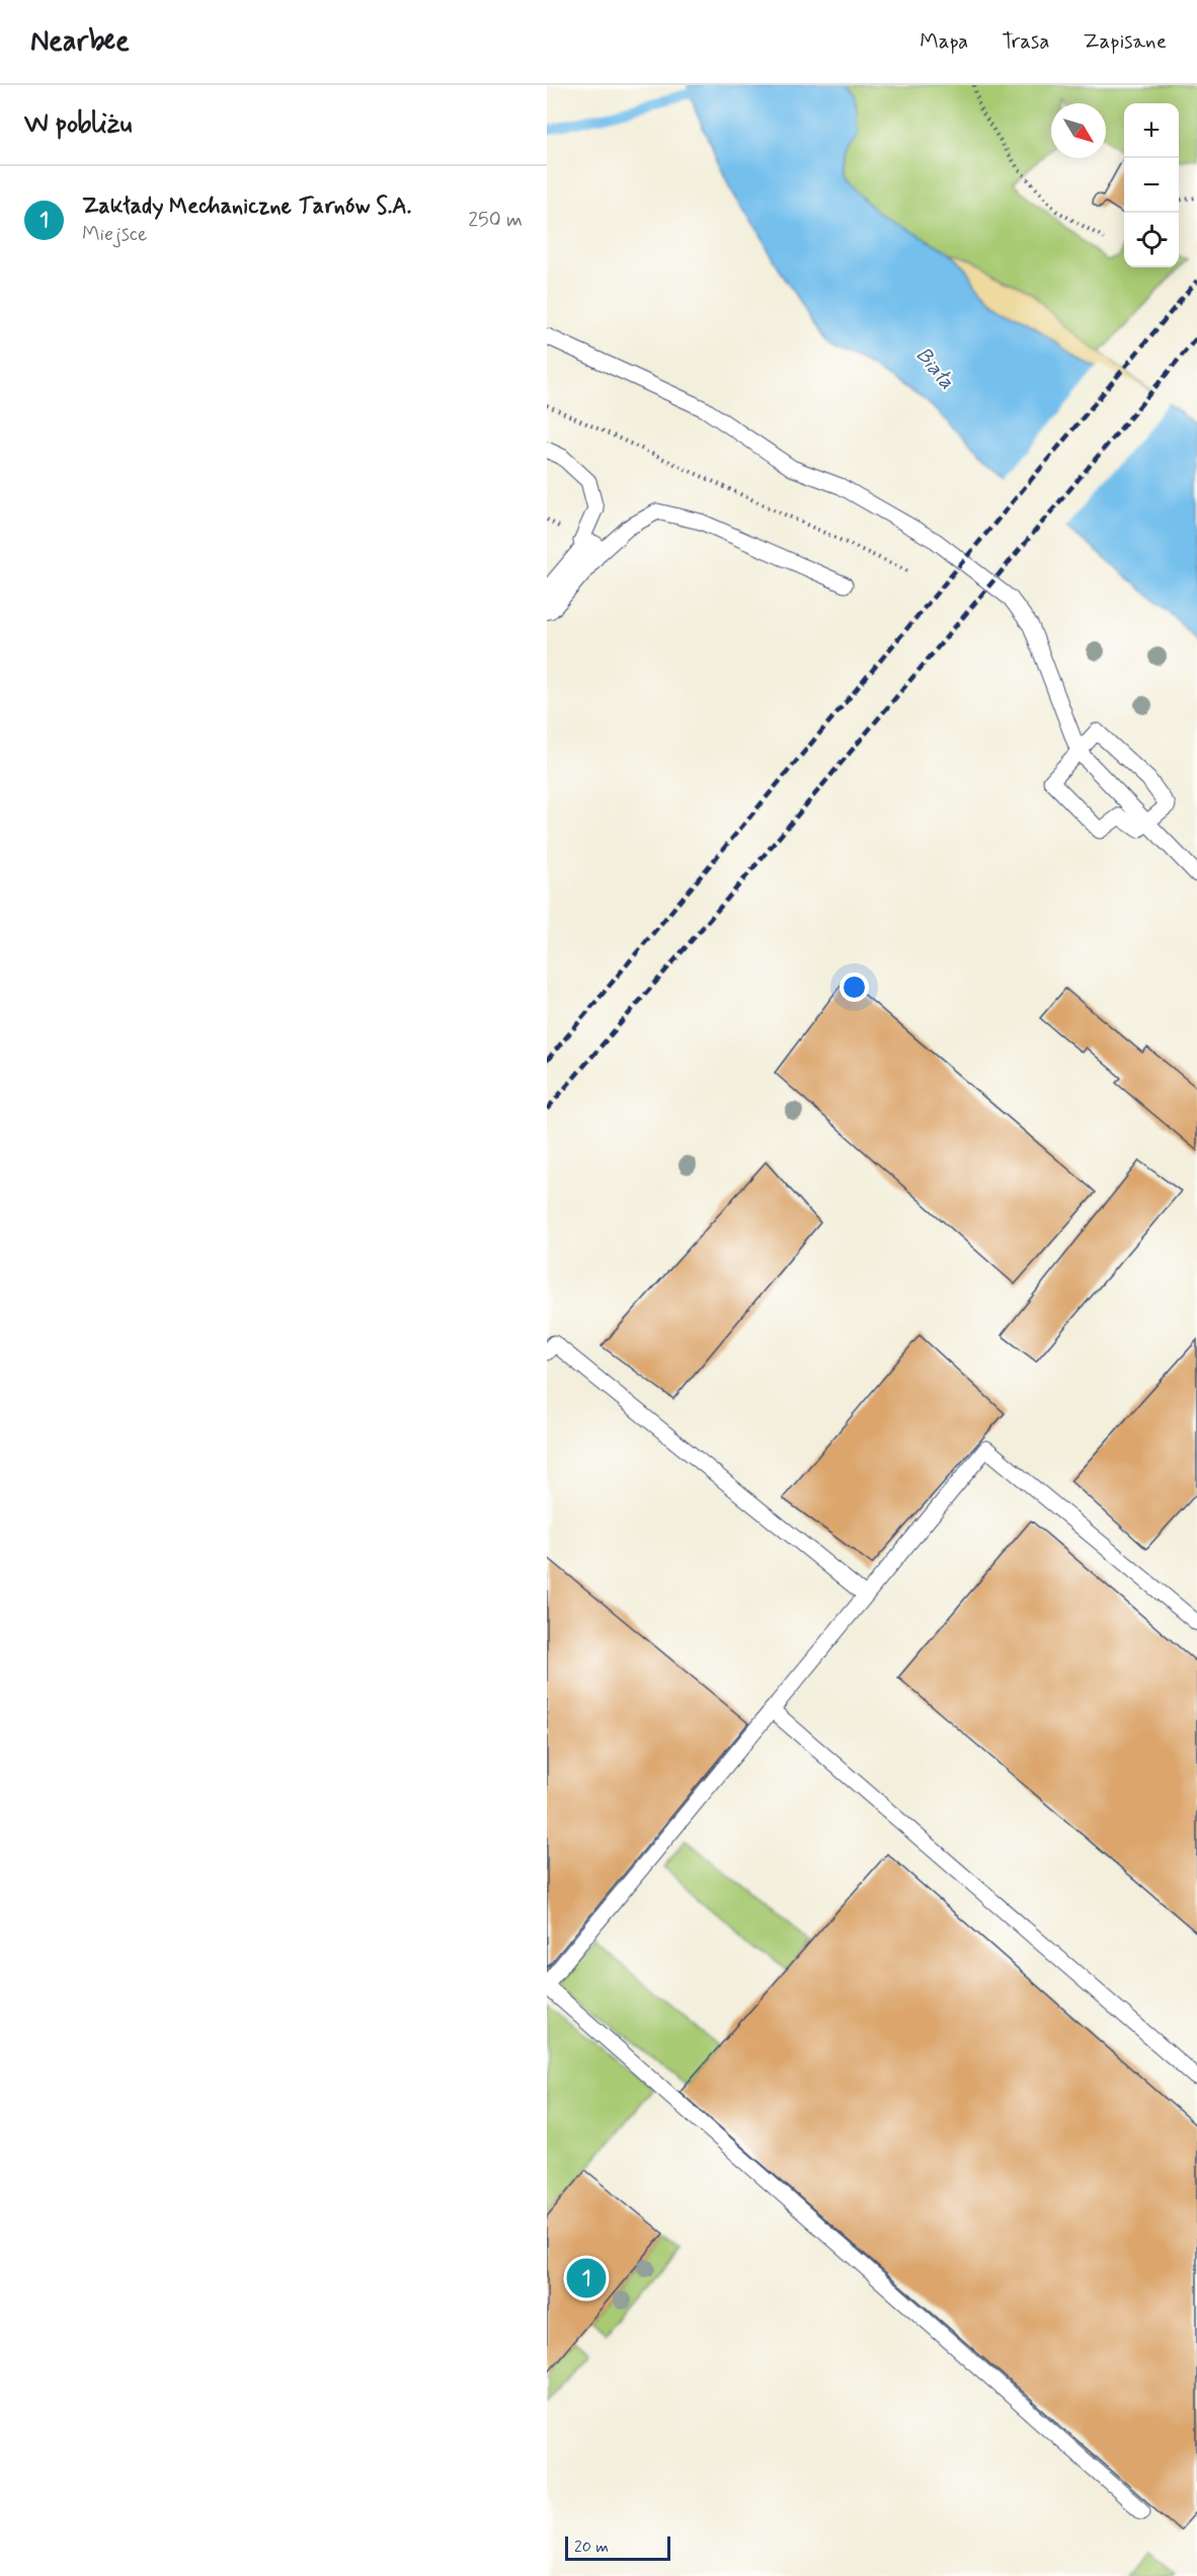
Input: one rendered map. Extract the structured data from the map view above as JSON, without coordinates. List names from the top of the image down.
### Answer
{
  "water": ["Biała"],
  "scale_bar": "20 m",
  "north": "bottom right",
  "page": {
    "header": "Nearbee",
    "nav": ["Mapa", "Trasa", "Zapisane"],
    "heading": "W pobliżu",
    "map_buttons": ["+", "−"],
    "list": [
      {
        "mark": "1",
        "name": "Zakłady Mechaniczne Tarnów S.A.",
        "note": "Miejsce",
        "value": "250 m"
      }
    ],
    "pins": "1",
    "scale": "20 m"
  }
}
